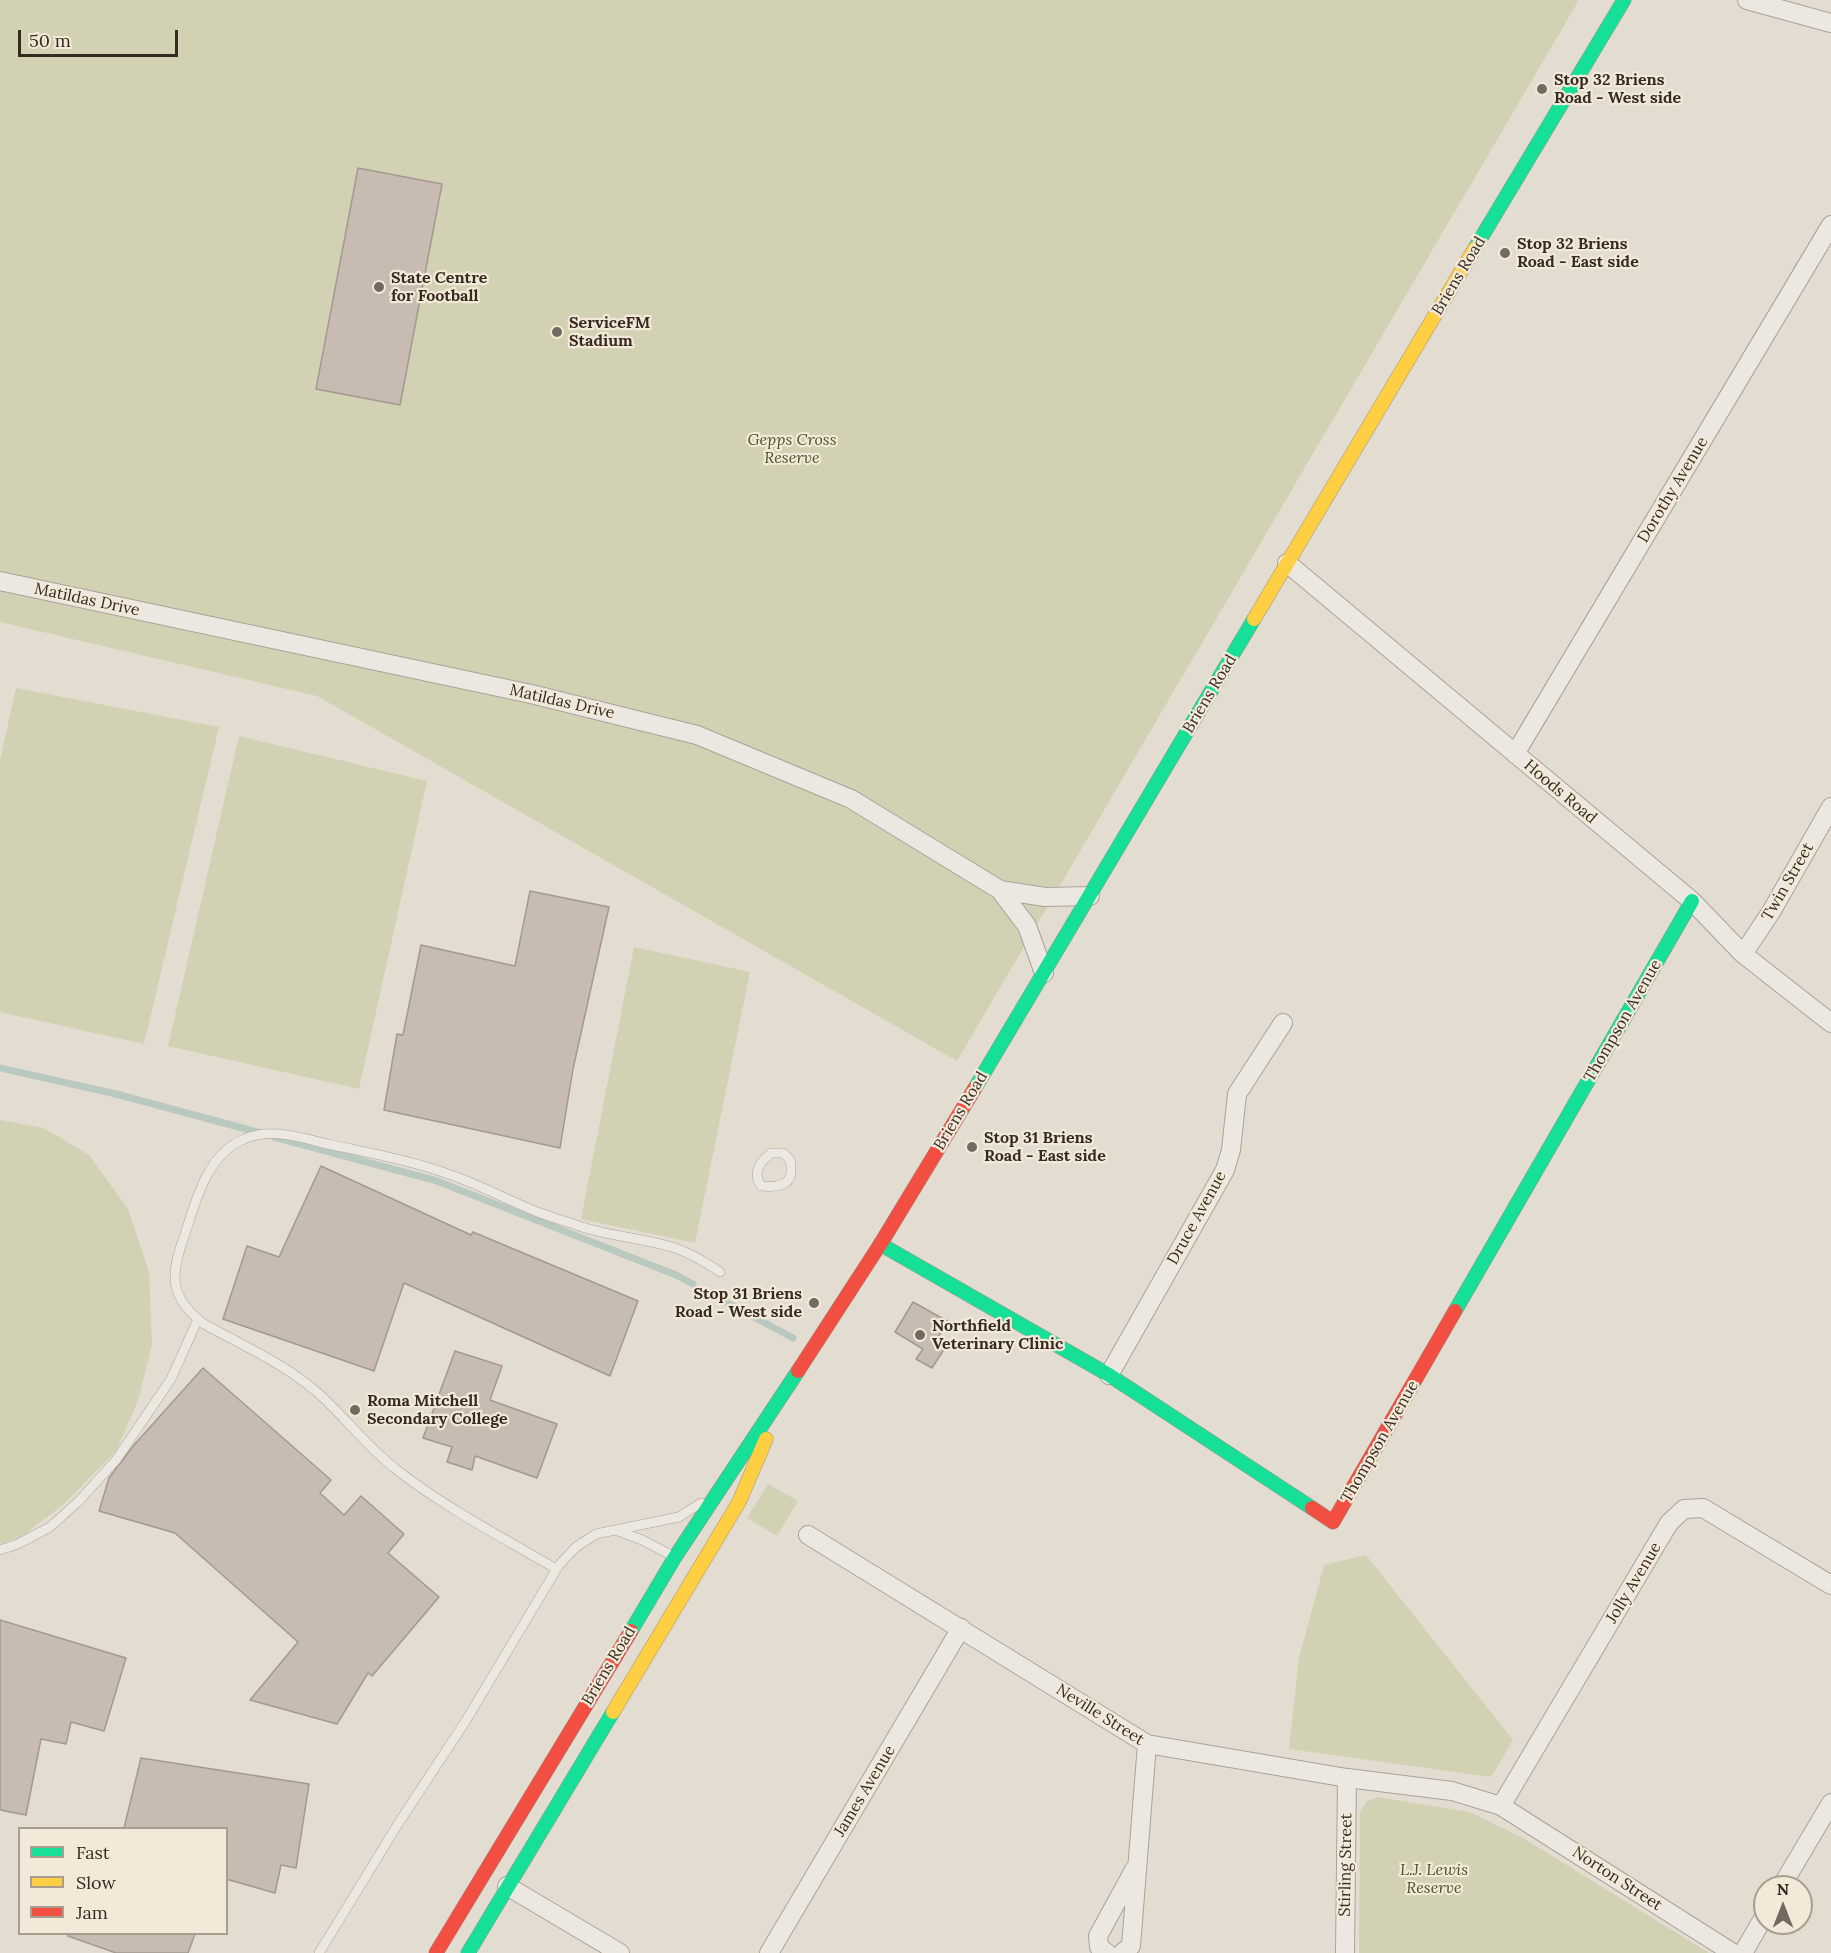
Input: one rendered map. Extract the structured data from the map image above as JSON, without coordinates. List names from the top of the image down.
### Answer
{
  "streets": {
    "main road": ["Briens Road", "Thompson Avenue"],
    "street": [
      "Dorothy Avenue",
      "Matildas Drive",
      "Hoods Road",
      "Twin Street",
      "Druce Avenue",
      "Jolly Avenue",
      "Neville Street",
      "James Avenue",
      "Stirling Street",
      "Norton Street"
    ]
  },
  "crossings": [
    ["Briens Road", "Matildas Drive"],
    ["Briens Road", "Hoods Road"],
    ["Briens Road", "Thompson Avenue"],
    ["Dorothy Avenue", "Hoods Road"],
    ["Hoods Road", "Twin Street"],
    ["Hoods Road", "Thompson Avenue"],
    ["Thompson Avenue", "Druce Avenue"],
    ["Jolly Avenue", "Neville Street"],
    ["Jolly Avenue", "Norton Street"],
    ["Neville Street", "James Avenue"],
    ["Neville Street", "Stirling Street"],
    ["Neville Street", "Norton Street"]
  ],
  "parks": ["Gepps Cross Reserve", "L.J. Lewis Reserve"],
  "places": [
    "Stop 32 Briens Road - West side",
    "Stop 32 Briens Road - East side",
    "State Centre for Football",
    "ServiceFM Stadium",
    "Stop 31 Briens Road - East side",
    "Stop 31 Briens Road - West side",
    "Northfield Veterinary Clinic",
    "Roma Mitchell Secondary College"
  ],
  "legend": ["Fast", "Slow", "Jam"],
  "scale_bar": "50 m",
  "north": "top"
}
